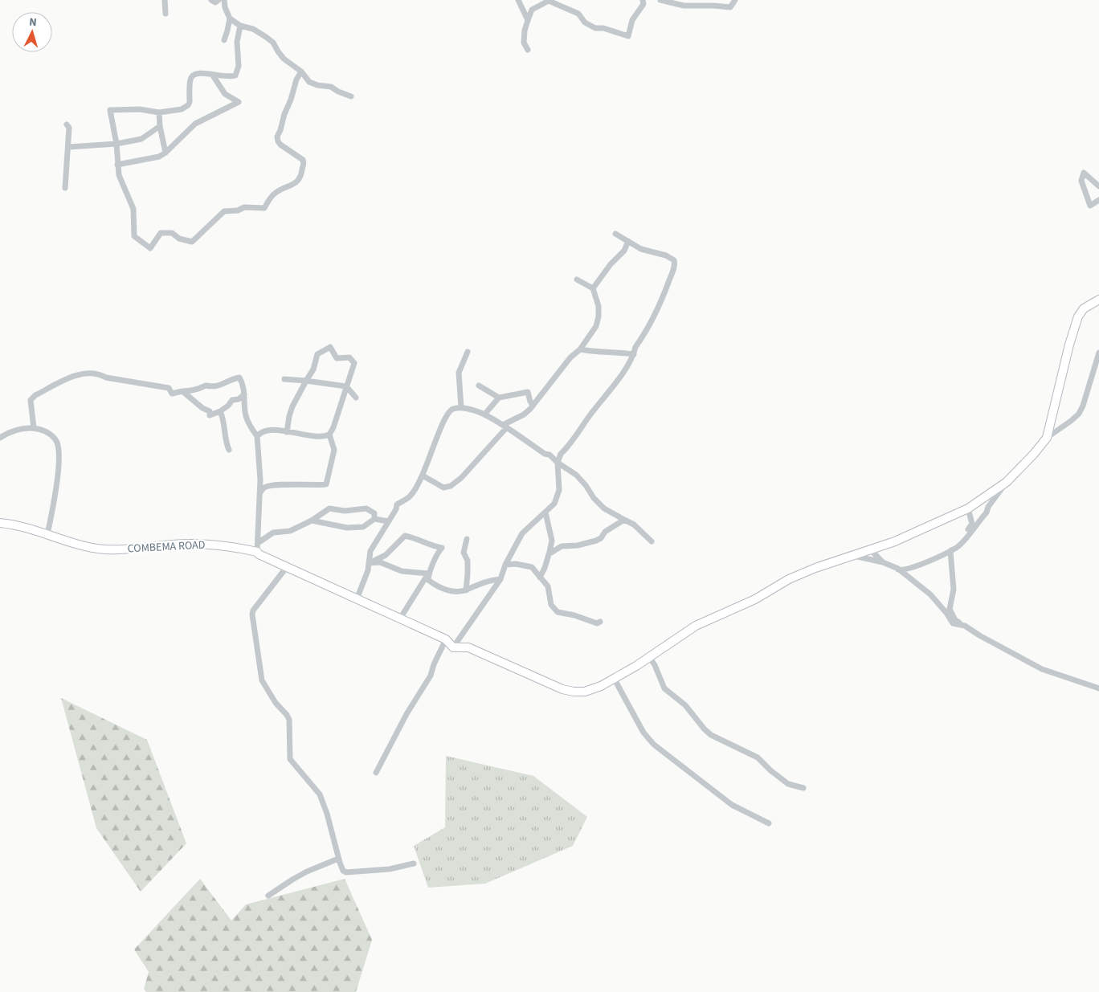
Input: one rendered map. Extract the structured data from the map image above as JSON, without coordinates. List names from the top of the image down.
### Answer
{
  "streets": {
    "street": ["COMBEMA ROAD"]
  },
  "north": "top"
}
